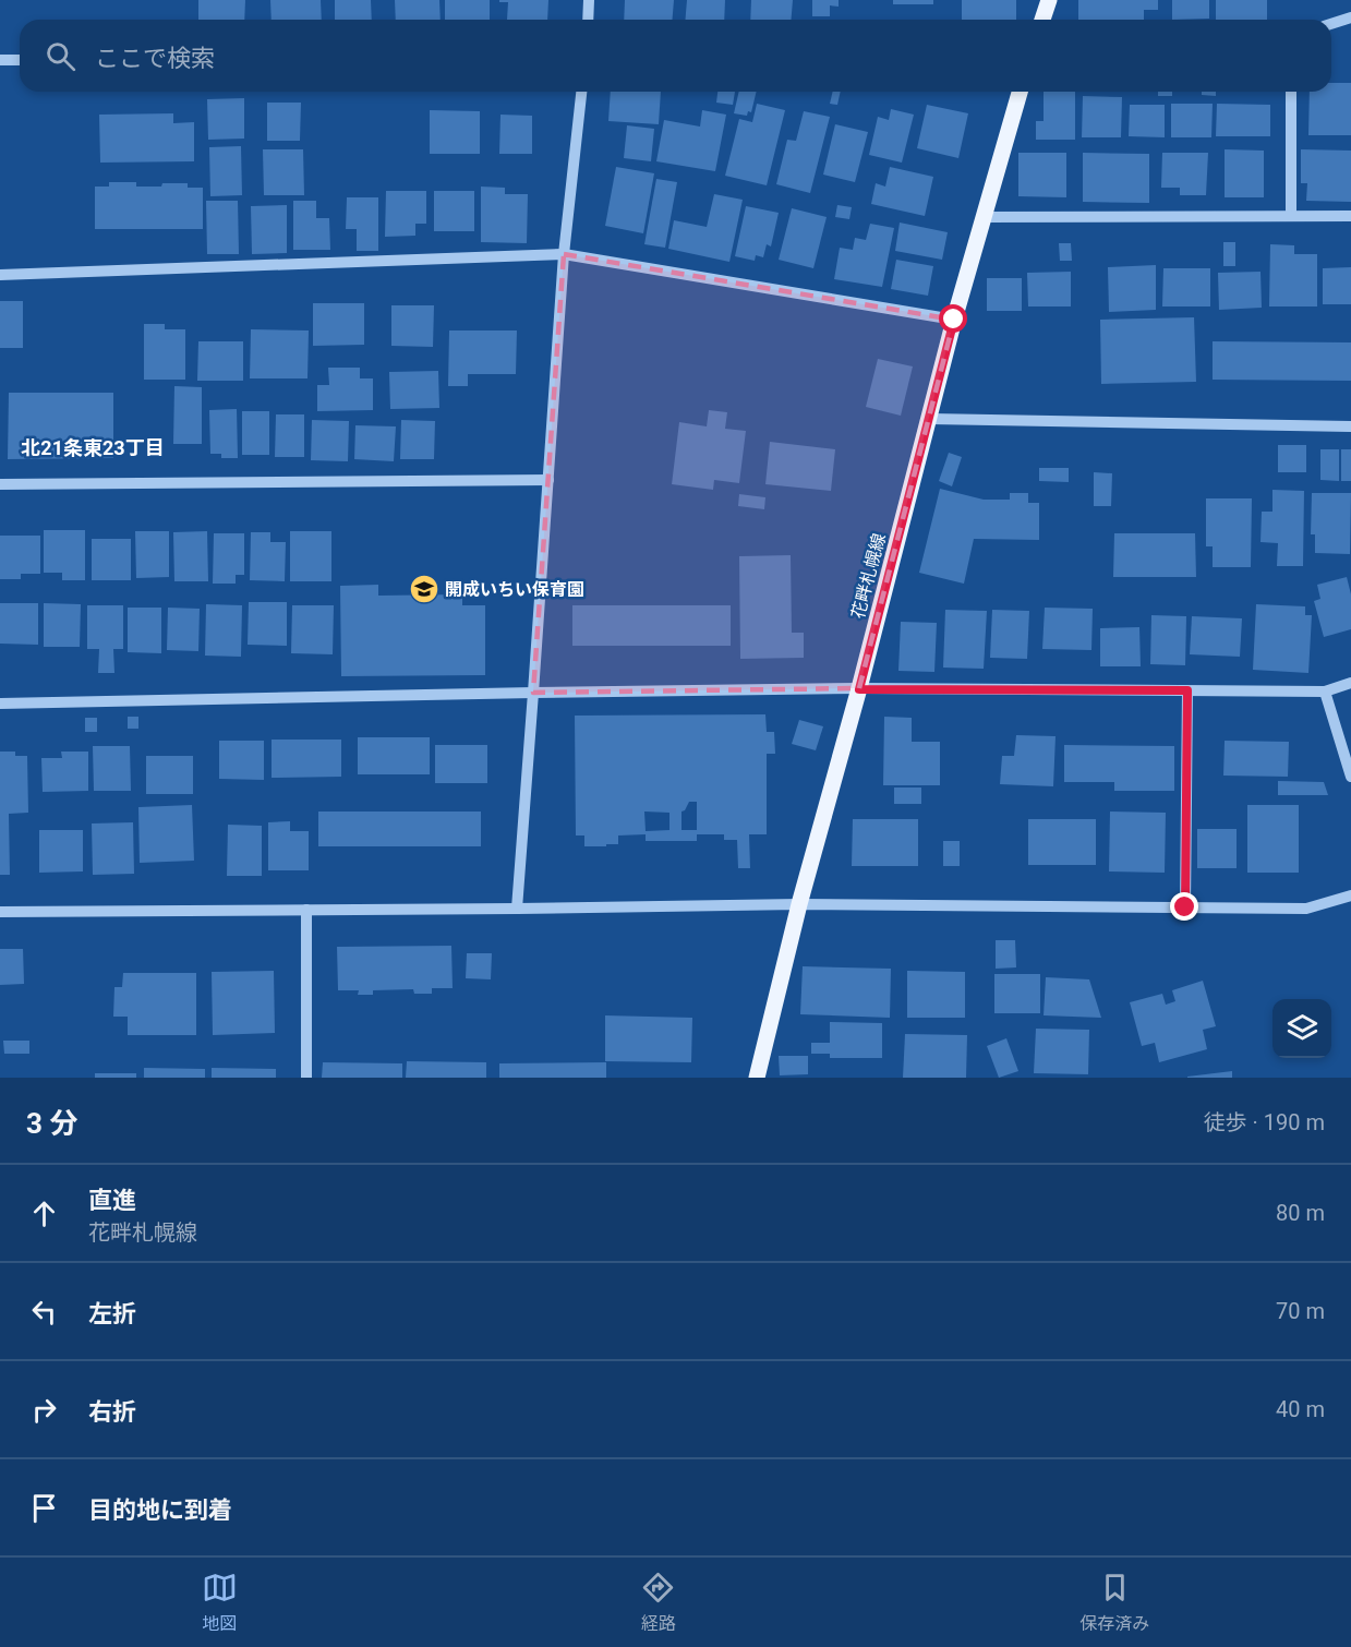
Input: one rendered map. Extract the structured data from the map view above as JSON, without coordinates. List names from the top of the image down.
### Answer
{
  "streets": {
    "main road": ["花畔札幌線"]
  },
  "districts": ["北21条東23丁目"],
  "places": {
    "school or university": ["開成いちい保育園"]
  },
  "page": {
    "search": "ここで検索",
    "heading": ["3 分", "徒歩 · 190 m"],
    "list": [
      ["直進", "花畔札幌線", "80 m"],
      ["左折", "70 m"],
      ["右折", "40 m"],
      "目的地に到着"
    ],
    "nav": ["地図", "経路", "保存済み"]
  }
}
